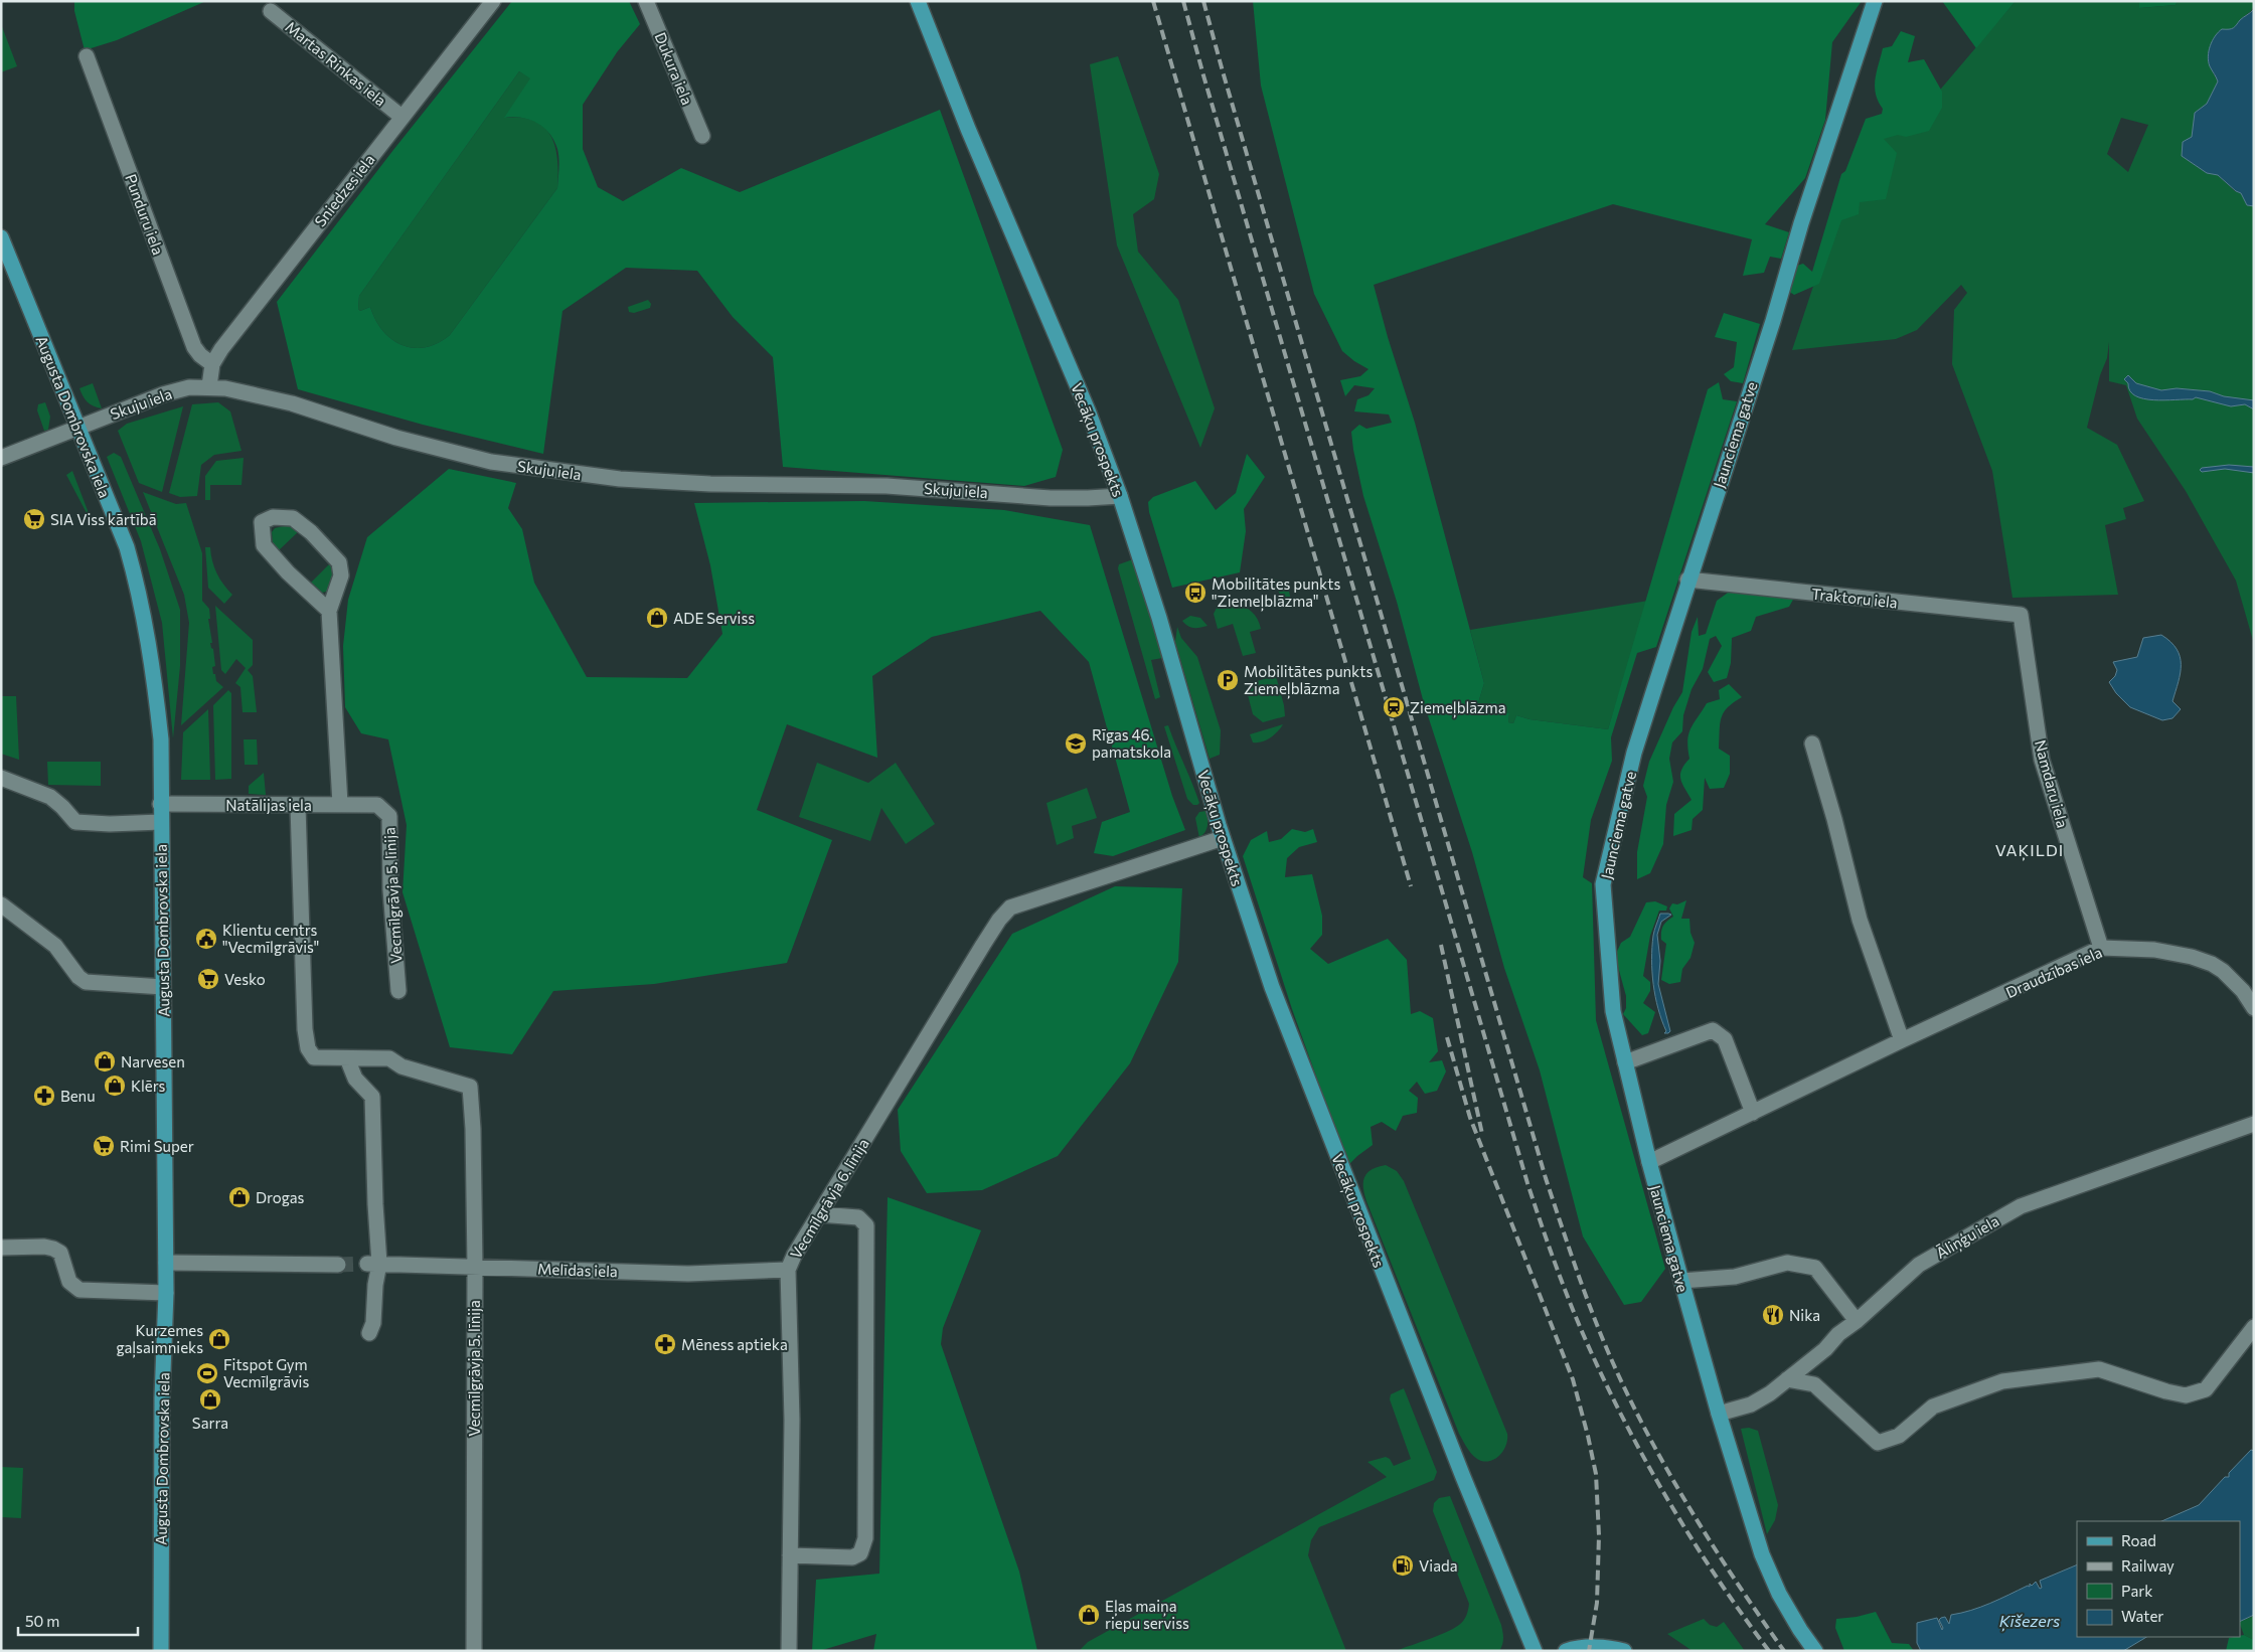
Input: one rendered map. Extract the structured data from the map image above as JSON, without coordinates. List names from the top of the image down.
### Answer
{
  "streets": {
    "main road": ["Augusta Dombrovska iela", "Jaunciema gatve", "Vecāķu prospekts"],
    "street": [
      "Martas Rinkas iela",
      "Dukura iela",
      "Sniedzes iela",
      "Punduru iela",
      "Skuju iela",
      "Traktoru iela",
      "Namdaru iela",
      "Natālijas iela",
      "Vecmīlgrāvja 5. līnija",
      "Draudzības iela",
      "Vecmīlgrāvja 6. līnija",
      "Āliņģu iela",
      "Melīdas iela"
    ]
  },
  "crossings": [
    ["Martas Rinkas iela", "Sniedzes iela"],
    ["Sniedzes iela", "Punduru iela"],
    ["Sniedzes iela", "Skuju iela"],
    ["Skuju iela", "Augusta Dombrovska iela"],
    ["Skuju iela", "Vecāķu prospekts"],
    ["Augusta Dombrovska iela", "Natālijas iela"],
    ["Jaunciema gatve", "Traktoru iela"],
    ["Jaunciema gatve", "Draudzības iela"],
    ["Jaunciema gatve", "Āliņģu iela"],
    ["Vecāķu prospekts", "Vecmīlgrāvja 6. līnija"],
    ["Traktoru iela", "Namdaru iela"],
    ["Namdaru iela", "Draudzības iela"],
    ["Natālijas iela", "Vecmīlgrāvja 5. līnija"],
    ["Vecmīlgrāvja 5. līnija", "Melīdas iela"],
    ["Vecmīlgrāvja 6. līnija", "Melīdas iela"]
  ],
  "districts": ["VAĶILDI"],
  "water": ["Ķīšezers"],
  "places": {
    "supermarket": ["SIA Viss kārtībā", "Vesko", "Rimi Super"],
    "bus stop": ["Mobilitātes punkts \"Ziemeļblāzma\""],
    "shop": [
      "ADE Serviss",
      "Narvesen",
      "Klērs",
      "Drogas",
      "Kurzemes gaļsaimnieks",
      "Sarra",
      "Eļas maiņa riepu serviss"
    ],
    "parking": ["Mobilitātes punkts Ziemeļblāzma"],
    "station": ["Ziemeļblāzma"],
    "school or university": ["Rīgas 46. pamatskola"],
    "public building": ["Klientu centrs \"Vecmīlgrāvis\""],
    "pharmacy": ["Benu", "Mēness aptieka"],
    "restaurant": ["Nika"],
    "sports": ["Fitspot Gym Vecmīlgrāvis"],
    "fuel station": ["Viada"]
  },
  "legend": [
    "Road",
    "Railway",
    "Park",
    "Water"
  ],
  "scale_bar": "50 m"
}
